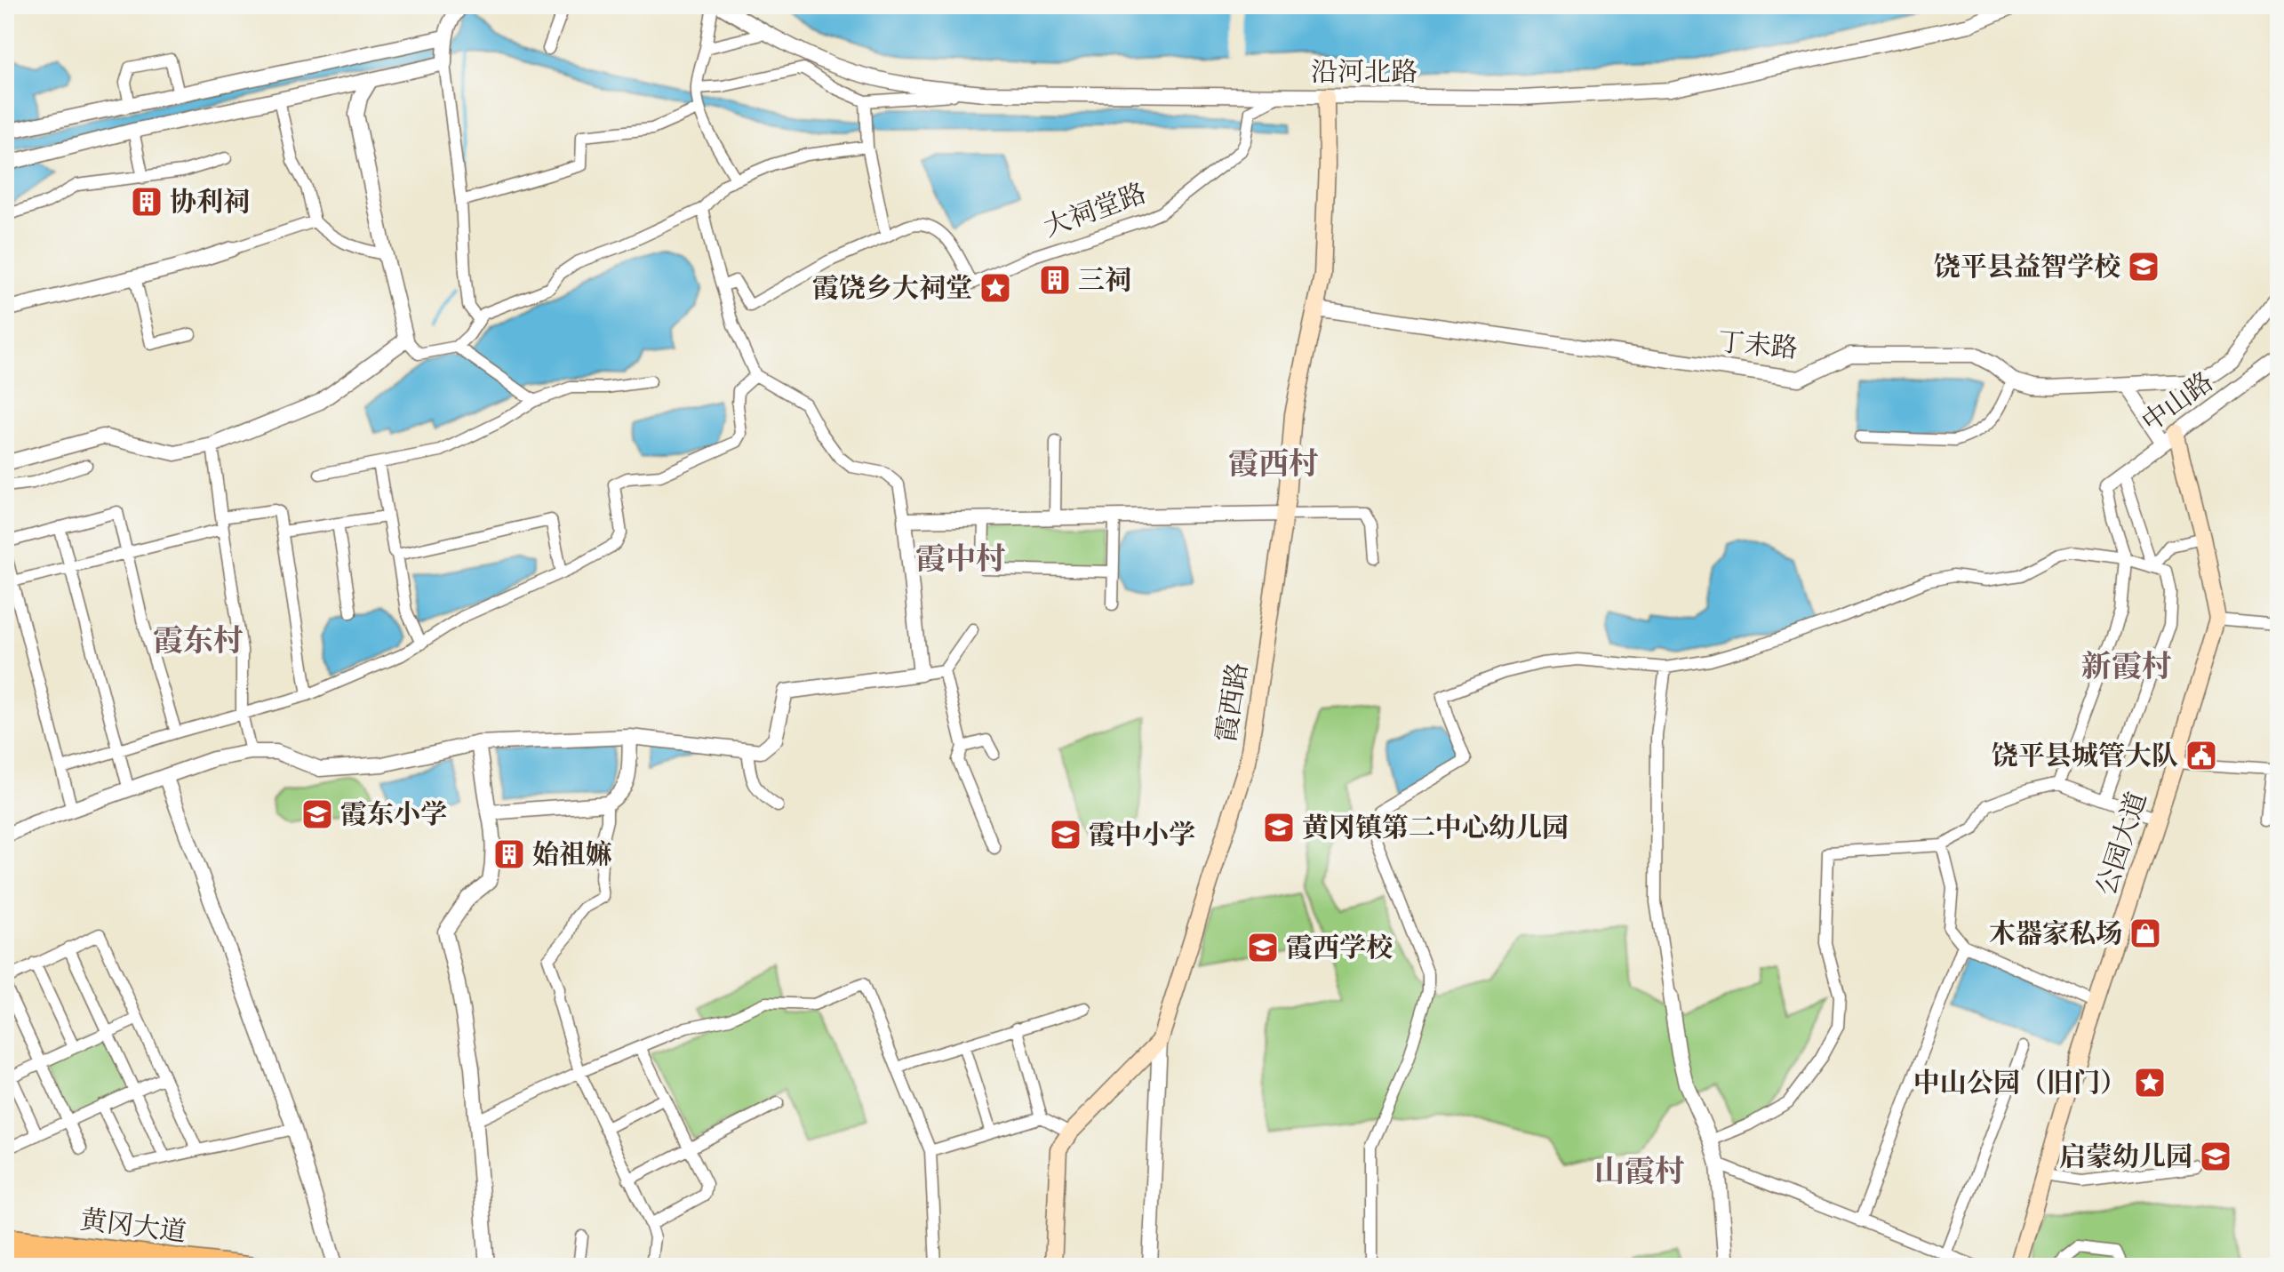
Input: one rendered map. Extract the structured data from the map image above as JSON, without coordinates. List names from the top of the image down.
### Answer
{
  "streets": {
    "main road": ["霞西路", "公园大道", "黄冈大道"],
    "street": [
      "沿河北路",
      "大祠堂路",
      "丁未路",
      "中山路"
    ]
  },
  "crossings": [
    ["沿河北路", "大祠堂路"],
    ["沿河北路", "霞西路"],
    ["丁未路", "霞西路"],
    ["中山路", "公园大道"]
  ],
  "districts": [
    "霞西村",
    "霞中村",
    "霞东村",
    "新霞村",
    "山霞村"
  ],
  "places": {
    "building": ["协利祠", "三祠", "始祖嫲"],
    "school or university": [
      "饶平县益智学校",
      "霞东小学",
      "黄冈镇第二中心幼儿园",
      "霞中小学",
      "霞西学校",
      "启蒙幼儿园"
    ],
    "place": ["霞饶乡大祠堂", "中山公园（旧门）"],
    "public building": ["饶平县城管大队"],
    "shop": ["木器家私场"]
  }
}
